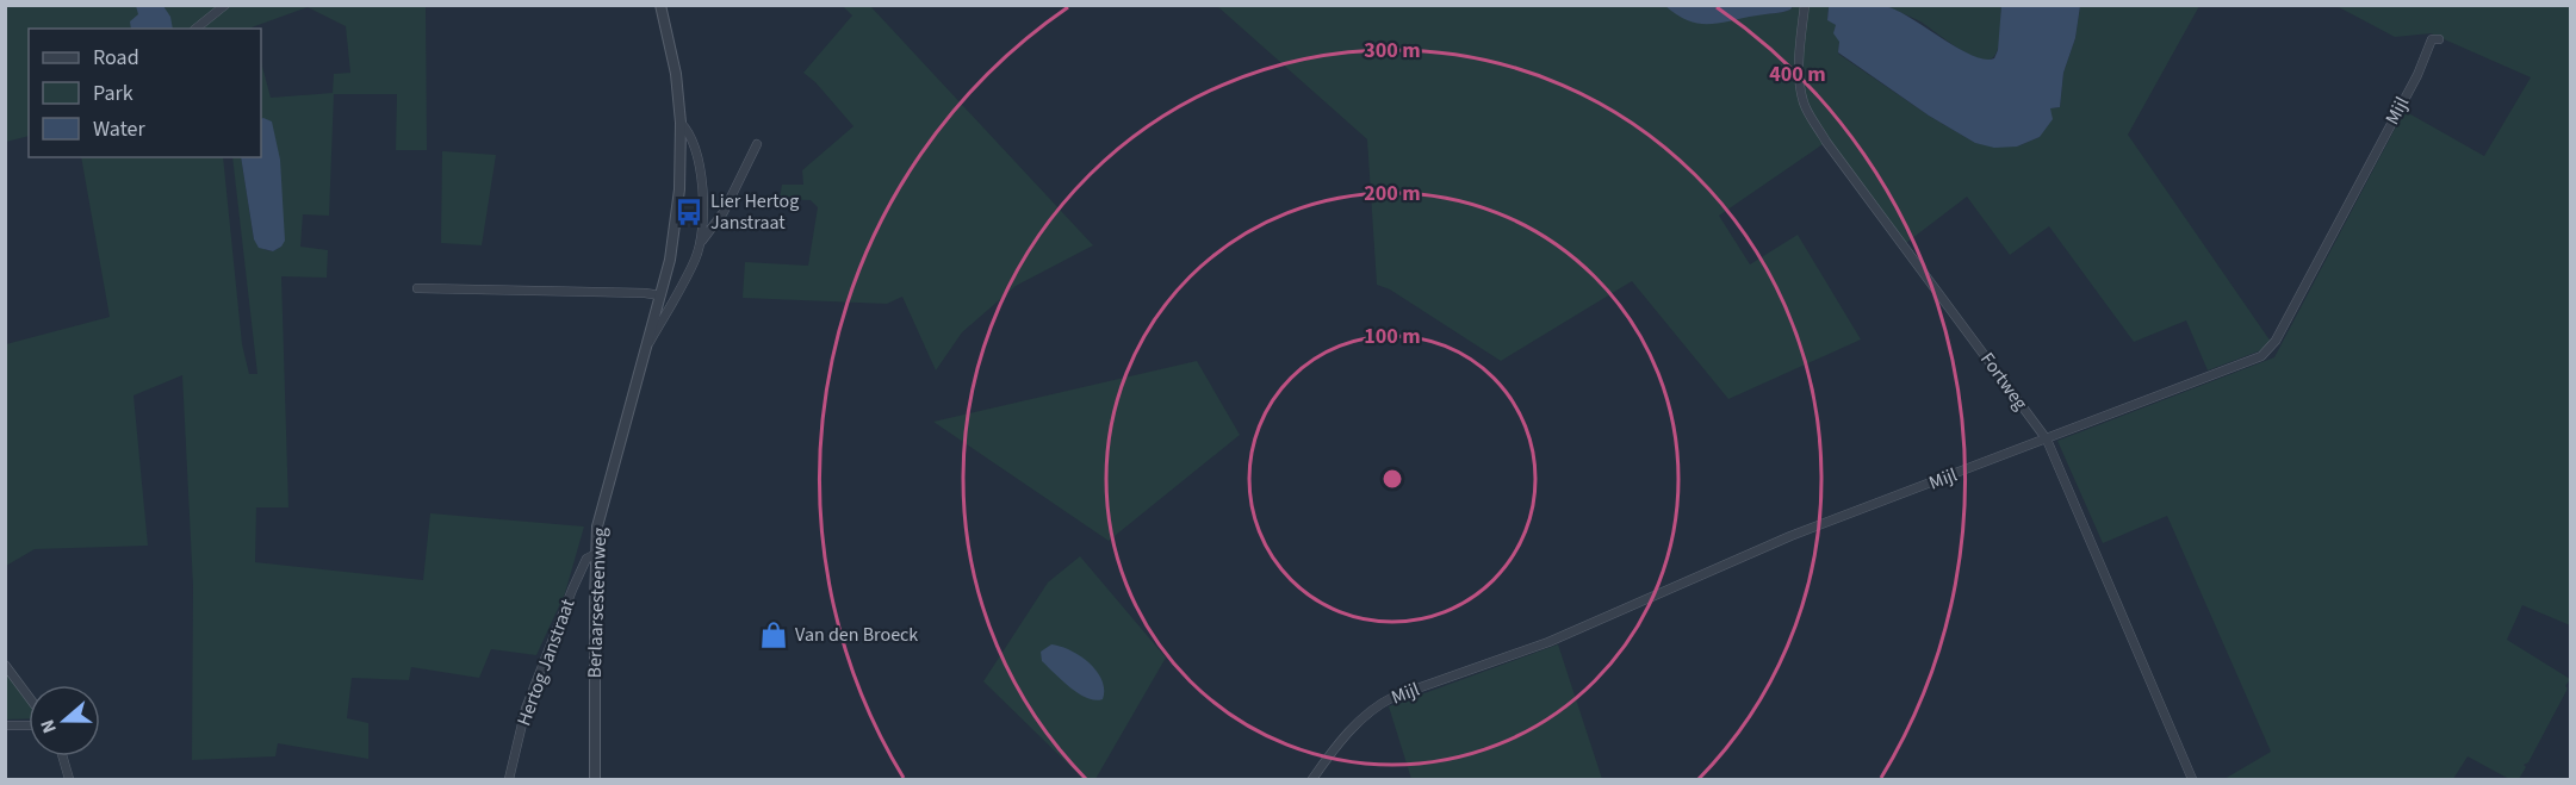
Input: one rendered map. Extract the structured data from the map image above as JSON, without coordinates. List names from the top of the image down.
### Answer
{
  "streets": {
    "street": [
      "Mijl",
      "Fortweg",
      "Berlaarsesteenweg",
      "Hertog Janstraat"
    ]
  },
  "crossings": [
    ["Mijl", "Fortweg"],
    ["Berlaarsesteenweg", "Hertog Janstraat"]
  ],
  "places": {
    "bus stop": ["Lier Hertog Janstraat"],
    "shop": ["Van den Broeck"]
  },
  "legend": ["Road", "Park", "Water"],
  "north": "left",
  "rings": [
    "300 m",
    "400 m",
    "200 m",
    "100 m"
  ]
}
